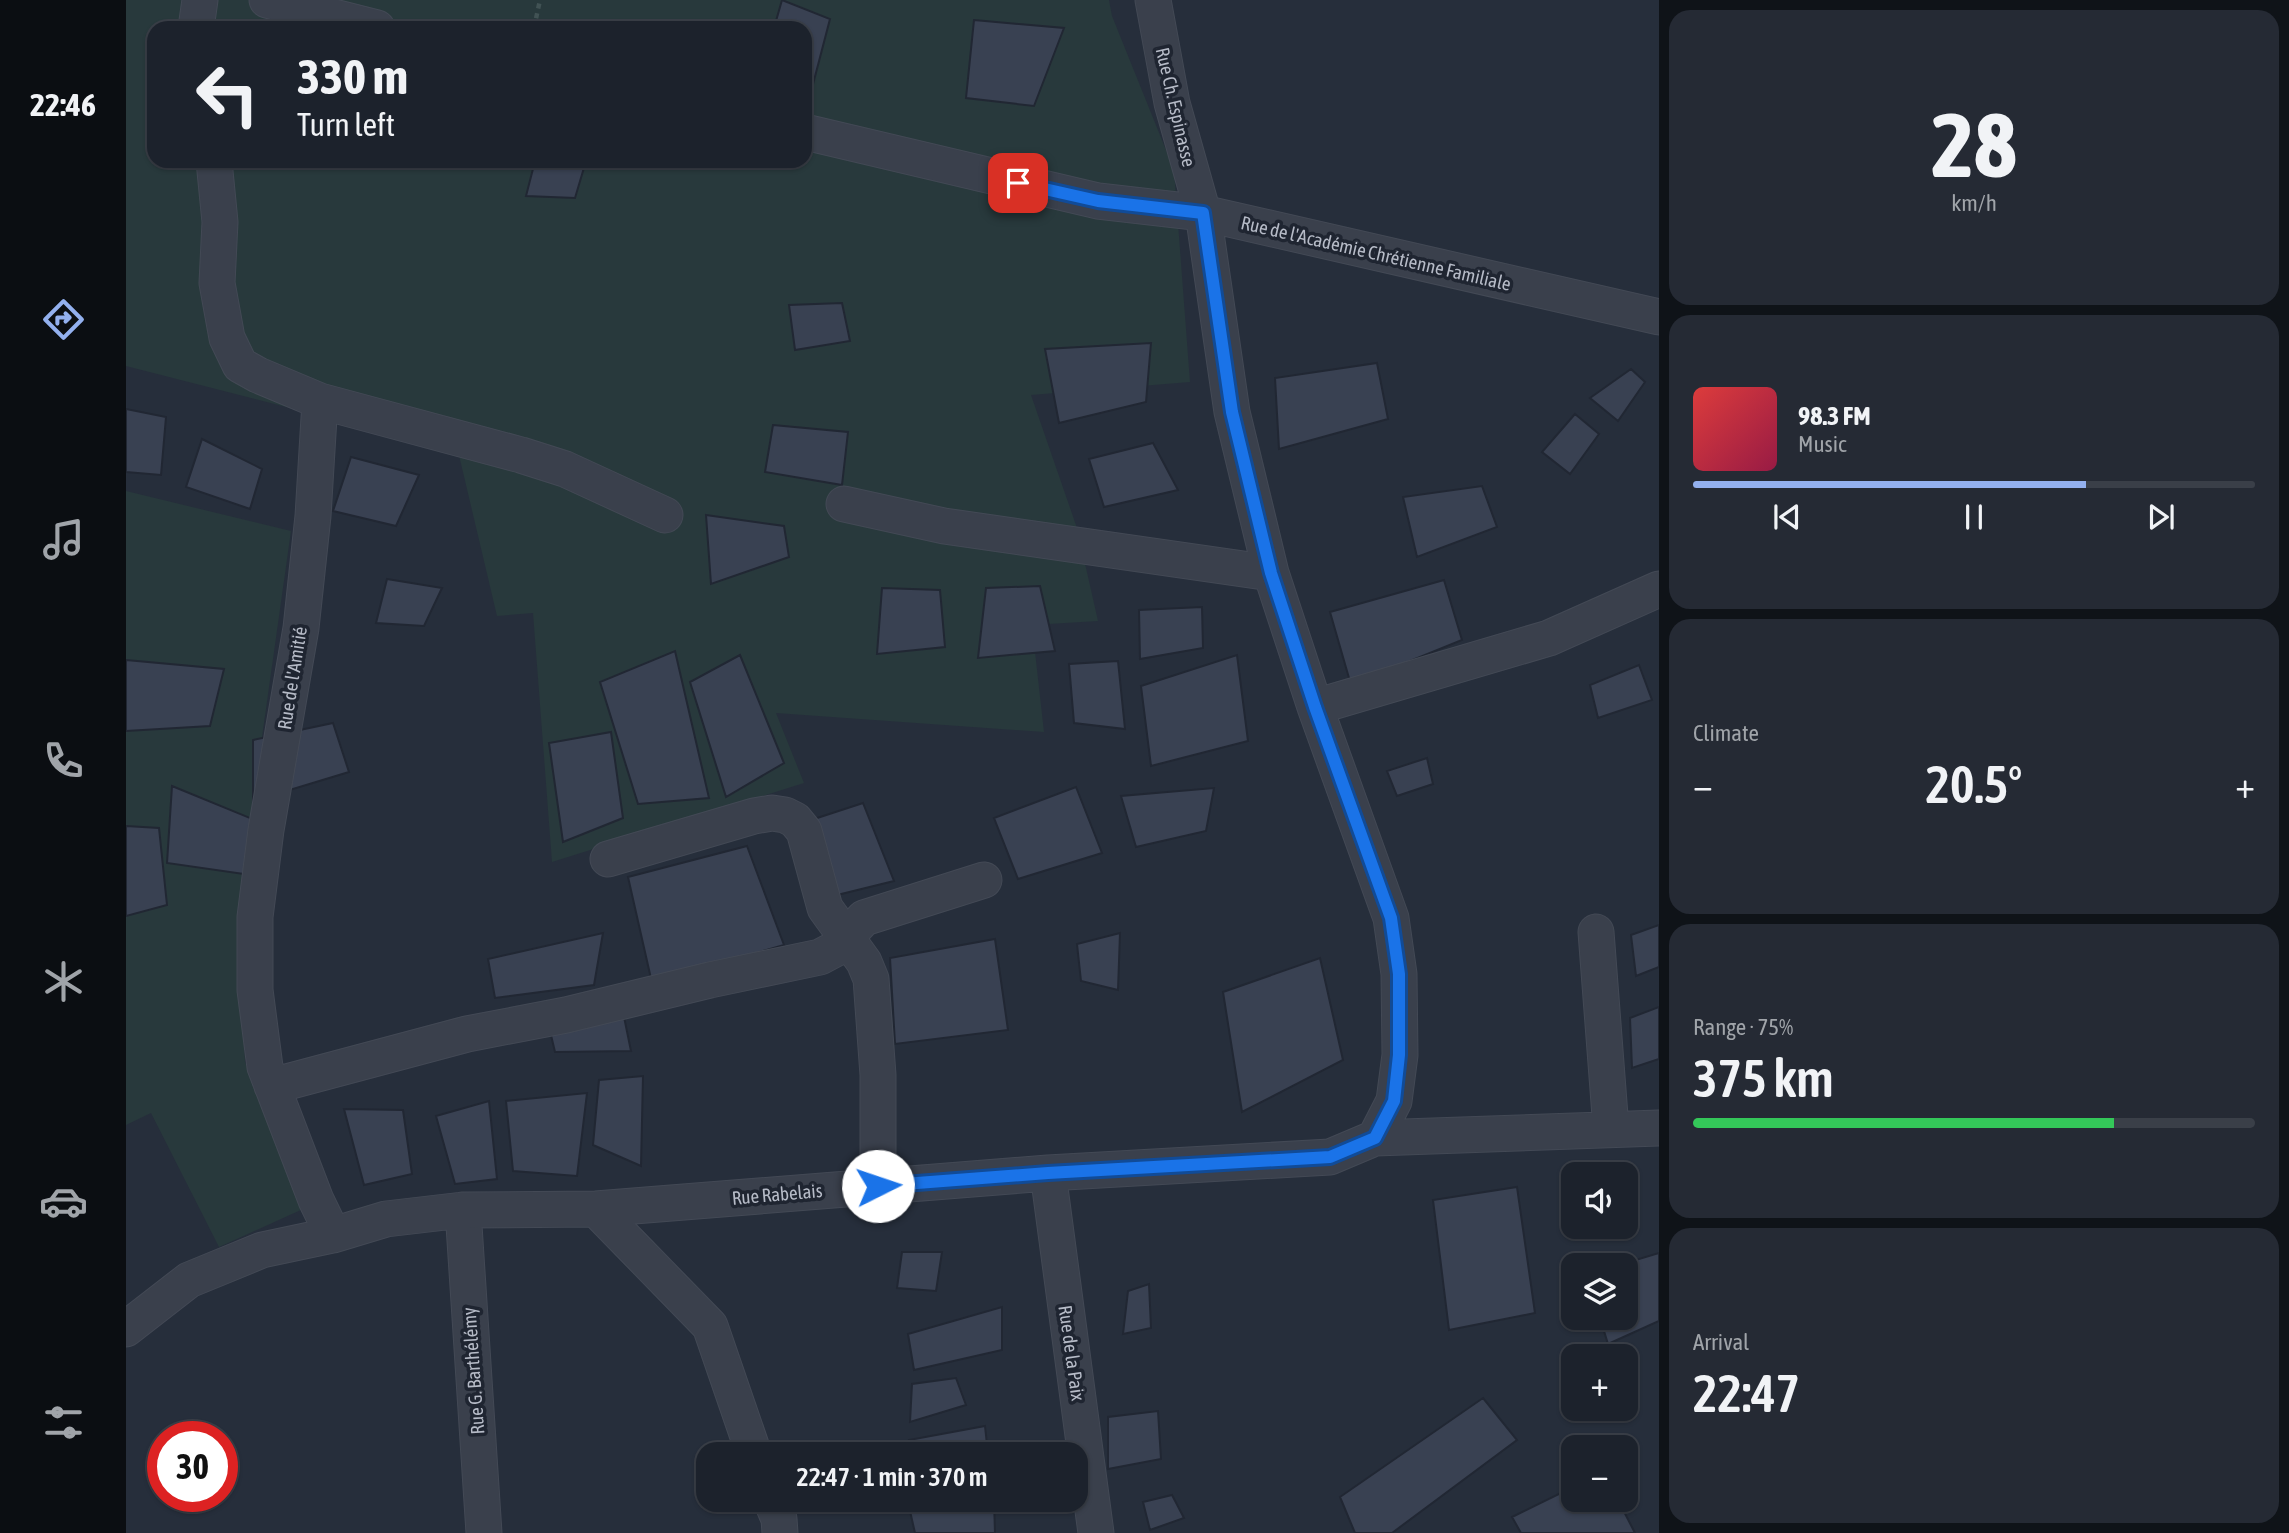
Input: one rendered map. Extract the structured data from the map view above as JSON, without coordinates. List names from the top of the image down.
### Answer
{
  "streets": {
    "street": [
      "Rue Ch. Espinasse",
      "Rue de l'Académie Chrétienne Familiale",
      "Rue de l'Amitié",
      "Rue Rabelais",
      "Rue de la Paix",
      "Rue G. Barthélémy"
    ]
  },
  "crossings": [
    ["Rue Ch. Espinasse", "Rue de l'Académie Chrétienne Familiale"],
    ["Rue de l'Amitié", "Rue Rabelais"],
    ["Rue Rabelais", "Rue de la Paix"],
    ["Rue Rabelais", "Rue G. Barthélémy"]
  ],
  "page": {
    "tabs": "22:46",
    "tile": [
      ["28", "km/h"],
      "Climate",
      ["Range · 75%", "375 km"],
      ["Arrival", "22:47"]
    ],
    "turn": ["330 m", "Turn left"],
    "song": ["98.3 FM", "Music"],
    "heat": ["−", "20.5°", "+"],
    "map_buttons": ["+", "−"],
    "limit": "30",
    "trip": "22:47 · 1 min · 370 m"
  }
}
